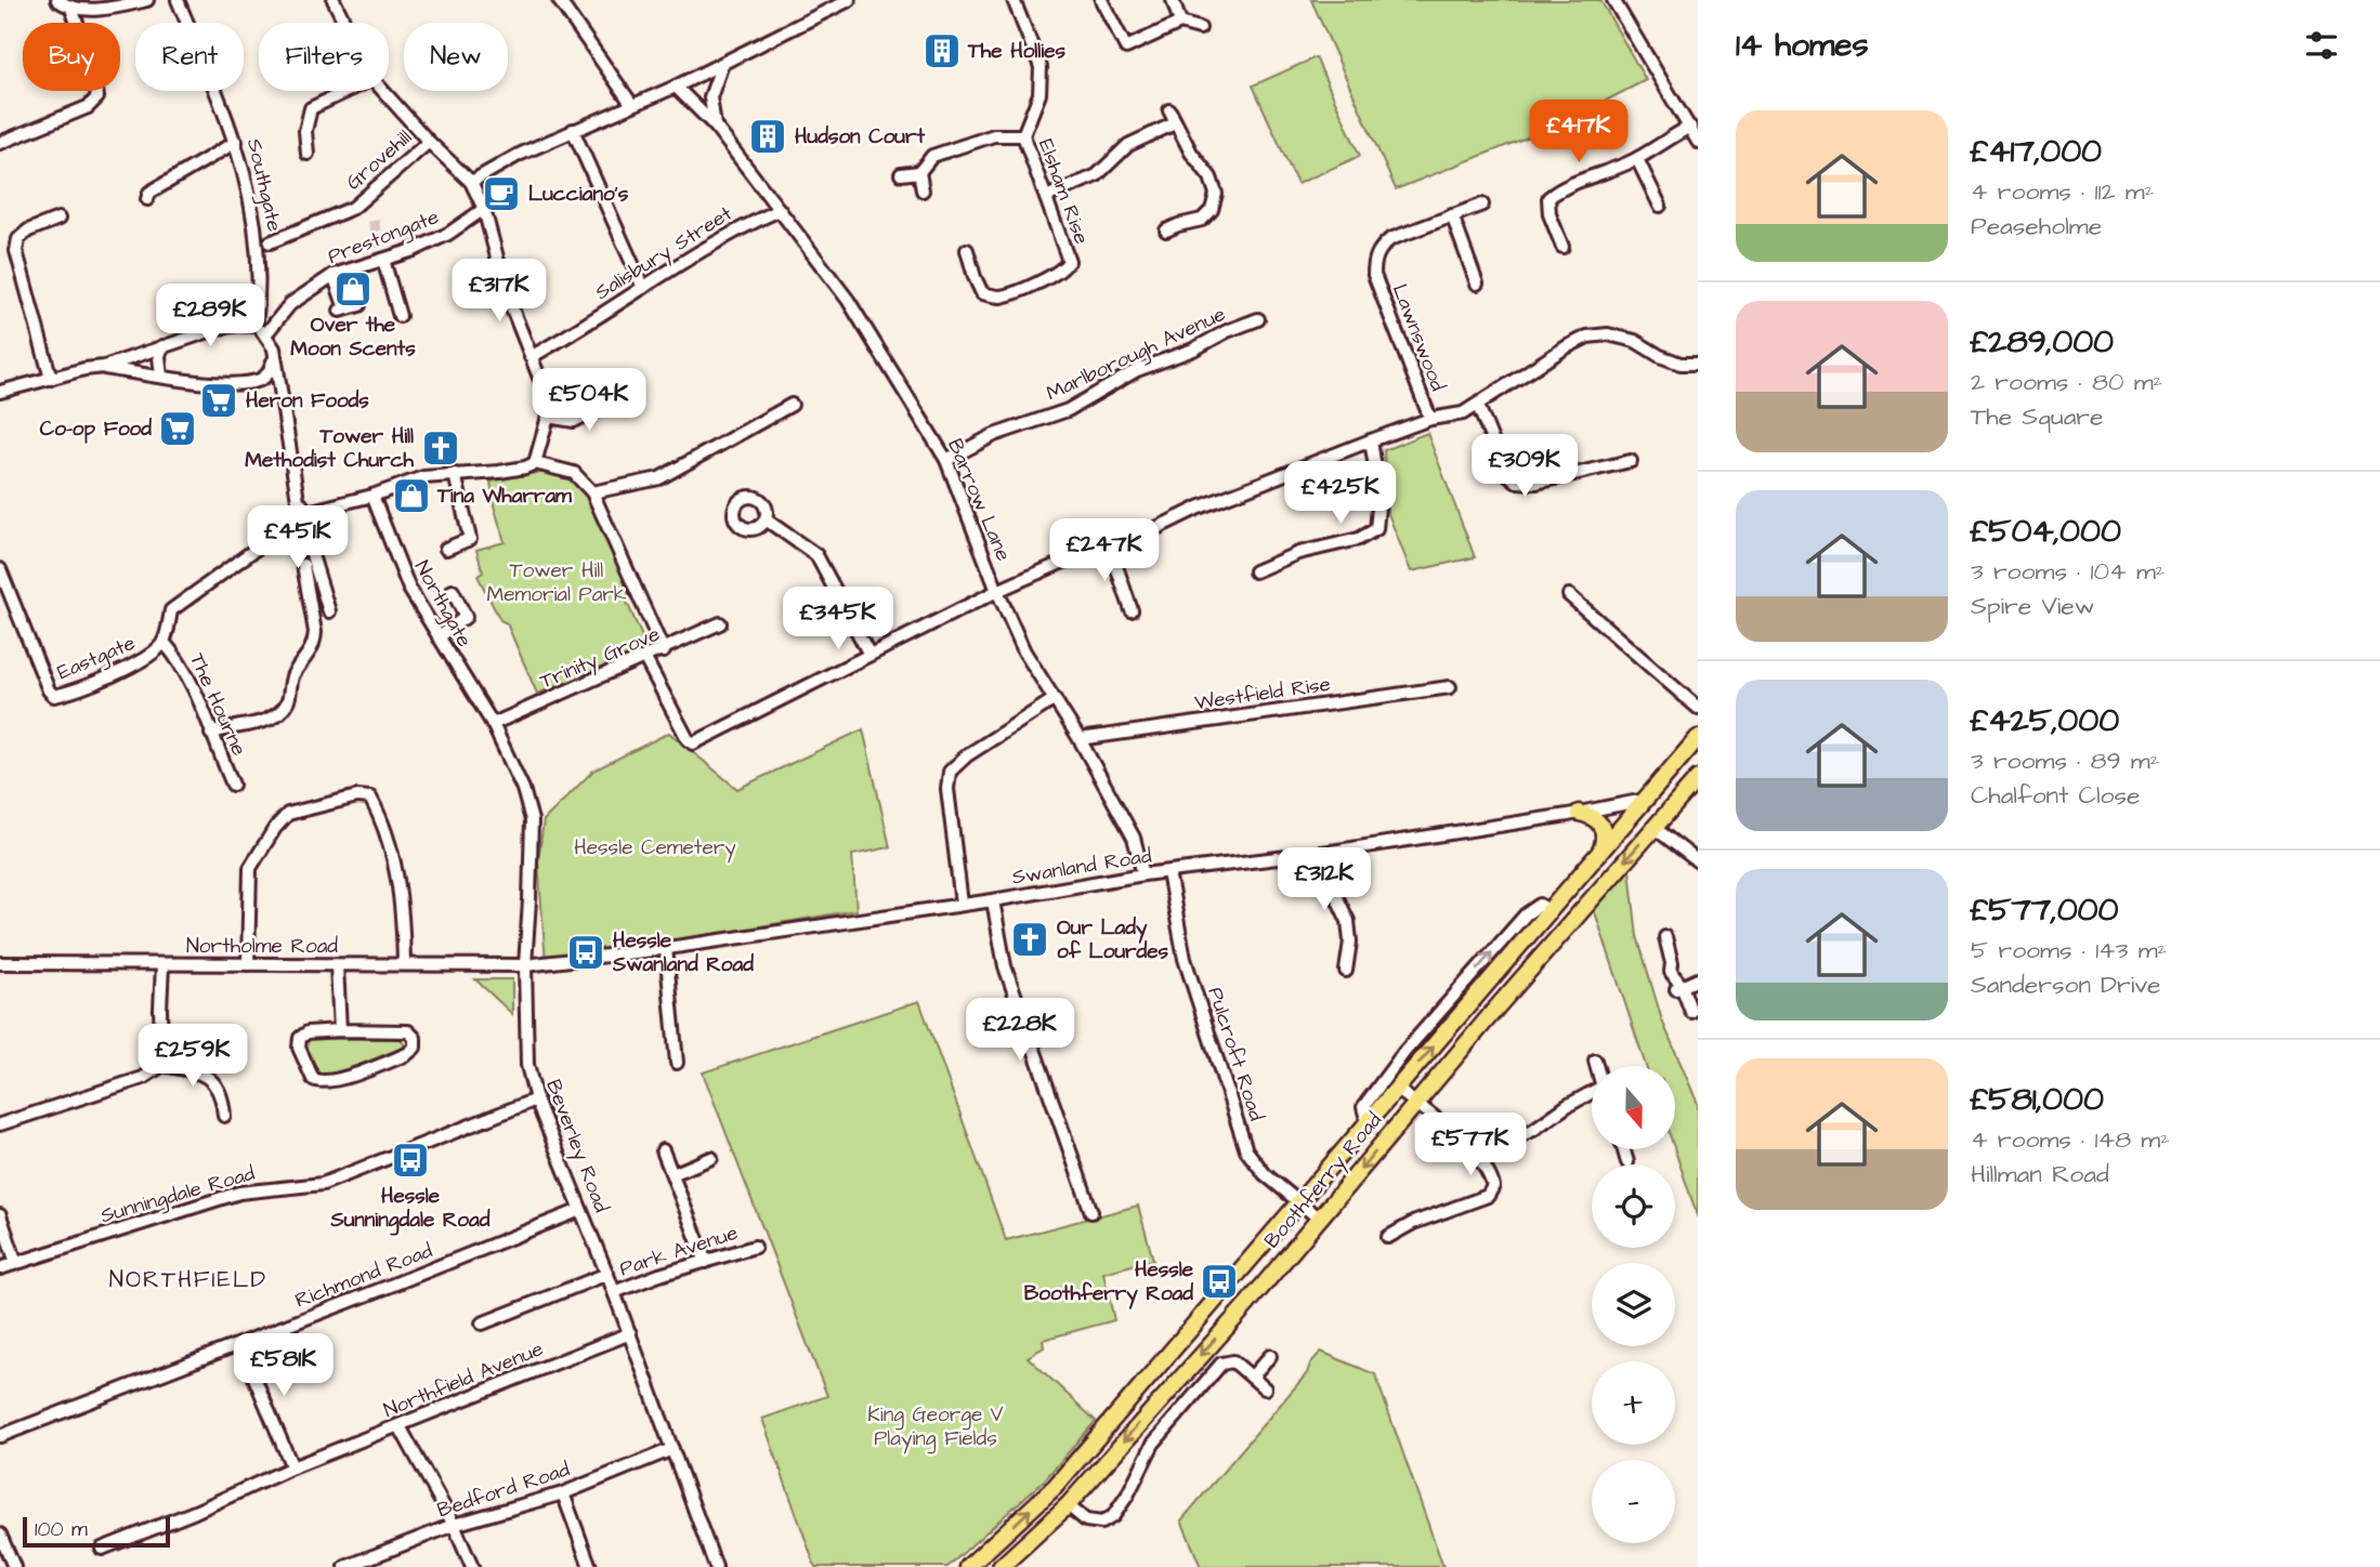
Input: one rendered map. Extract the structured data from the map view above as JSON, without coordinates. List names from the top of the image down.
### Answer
{
  "streets": {
    "main road": ["Boothferry Road"],
    "street": [
      "Grovehill",
      "Southgate",
      "Elsham Rise",
      "Prestongate",
      "Salisbury Street",
      "Lawnswood",
      "Marlborough Avenue",
      "Barrow Lane",
      "Northgate",
      "Eastgate",
      "Trinity Grove",
      "Westfield Rise",
      "The Hourne",
      "Swanland Road",
      "Northolme Road",
      "Pulcroft Road",
      "Beverley Road",
      "Sunningdale Road",
      "Park Avenue",
      "Richmond Road",
      "Northfield Avenue",
      "Bedford Road"
    ]
  },
  "crossings": [
    ["Southgate", "Prestongate"],
    ["Southgate", "Eastgate"],
    ["Salisbury Street", "Barrow Lane"],
    ["Marlborough Avenue", "Barrow Lane"],
    ["Barrow Lane", "Westfield Rise"],
    ["Barrow Lane", "Swanland Road"],
    ["Northgate", "Trinity Grove"],
    ["Northgate", "Beverley Road"],
    ["Eastgate", "The Hourne"],
    ["Trinity Grove", "Beverley Road"],
    ["Swanland Road", "Northolme Road"],
    ["Swanland Road", "Pulcroft Road"],
    ["Swanland Road", "Beverley Road"],
    ["Swanland Road", "Boothferry Road"],
    ["Northolme Road", "Beverley Road"],
    ["Pulcroft Road", "Boothferry Road"],
    ["Beverley Road", "Sunningdale Road"],
    ["Beverley Road", "Park Avenue"],
    ["Beverley Road", "Richmond Road"],
    ["Beverley Road", "Northfield Avenue"],
    ["Beverley Road", "Bedford Road"]
  ],
  "districts": ["NORTHFIELD"],
  "parks": ["Tower Hill Memorial Park", "Hessle Cemetery", "King George V Playing Fields"],
  "places": {
    "building": ["The Hollies", "Hudson Court"],
    "cafe": ["Lucciano's"],
    "shop": ["Over the Moon Scents", "Tina Wharram"],
    "supermarket": ["Heron Foods", "Co-op Food"],
    "church": ["Tower Hill Methodist Church", "Our Lady of Lourdes"],
    "bus stop": ["Hessle Swanland Road", "Hessle Sunningdale Road", "Hessle Boothferry Road"]
  },
  "scale_bar": "100 m",
  "north": "bottom",
  "page": {
    "heading": "14 homes",
    "chip": [
      "Buy",
      "Rent",
      "Filters",
      "New"
    ],
    "list": [
      {
        "name": "£417,000",
        "note": "4 rooms · 112 m² · Peaseholme"
      },
      {
        "name": "£289,000",
        "note": "2 rooms · 80 m² · The Square"
      },
      {
        "name": "£504,000",
        "note": "3 rooms · 104 m² · Spire View"
      },
      {
        "name": "£425,000",
        "note": "3 rooms · 89 m² · Chalfont Close"
      },
      {
        "name": "£577,000",
        "note": "5 rooms · 143 m² · Sanderson Drive"
      },
      {
        "name": "£581,000",
        "note": "4 rooms · 148 m² · Hillman Road"
      }
    ],
    "price": [
      "£417K",
      "£317K",
      "£289K",
      "£504K",
      "£309K",
      "£425K",
      "£451K",
      "£247K",
      "£345K",
      "£312K",
      "£228K",
      "£259K",
      "£577K",
      "£581K"
    ],
    "map_buttons": ["+", "−"],
    "scale": "100 m"
  }
}
